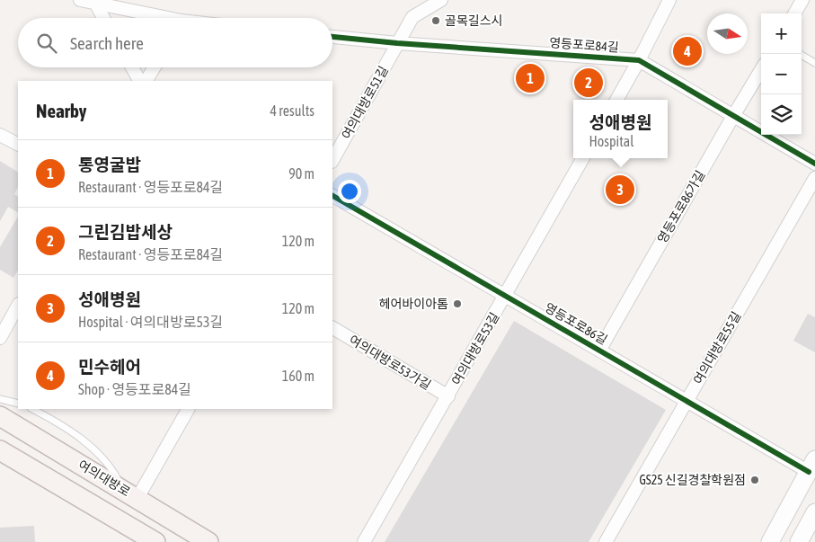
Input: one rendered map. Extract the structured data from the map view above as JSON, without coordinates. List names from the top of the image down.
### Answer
{
  "streets": {
    "main road": ["여의대방로"],
    "street": [
      "영등포로84길",
      "여의대방로51길",
      "영등포로86가길",
      "영등포로86길",
      "여의대방로55길",
      "여의대방로53길",
      "여의대방로53가길"
    ]
  },
  "crossings": [
    ["영등포로84길", "여의대방로51길"],
    ["영등포로84길", "영등포로86가길"],
    ["영등포로86가길", "영등포로86길"],
    ["영등포로86길", "여의대방로55길"],
    ["영등포로86길", "여의대방로53길"],
    ["여의대방로53길", "여의대방로53가길"]
  ],
  "places": ["골목길스시", "헤어바이아톰", "GS25 신길경찰학원점"],
  "north": "right",
  "page": {
    "map_buttons": ["+", "−"],
    "search": "Search here",
    "pins": [
      "4",
      "1",
      "2",
      "3"
    ],
    "heading": ["Nearby", "4 results"],
    "popup": ["성애병원", "Hospital"],
    "list": [
      {
        "mark": "1",
        "name": "통영굴밥",
        "note": "Restaurant · 영등포로84길",
        "value": "90 m"
      },
      {
        "mark": "2",
        "name": "그린김밥세상",
        "note": "Restaurant · 영등포로84길",
        "value": "120 m"
      },
      {
        "mark": "3",
        "name": "성애병원",
        "note": "Hospital · 여의대방로53길",
        "value": "120 m"
      },
      {
        "mark": "4",
        "name": "민수헤어",
        "note": "Shop · 영등포로84길",
        "value": "160 m"
      }
    ]
  }
}
